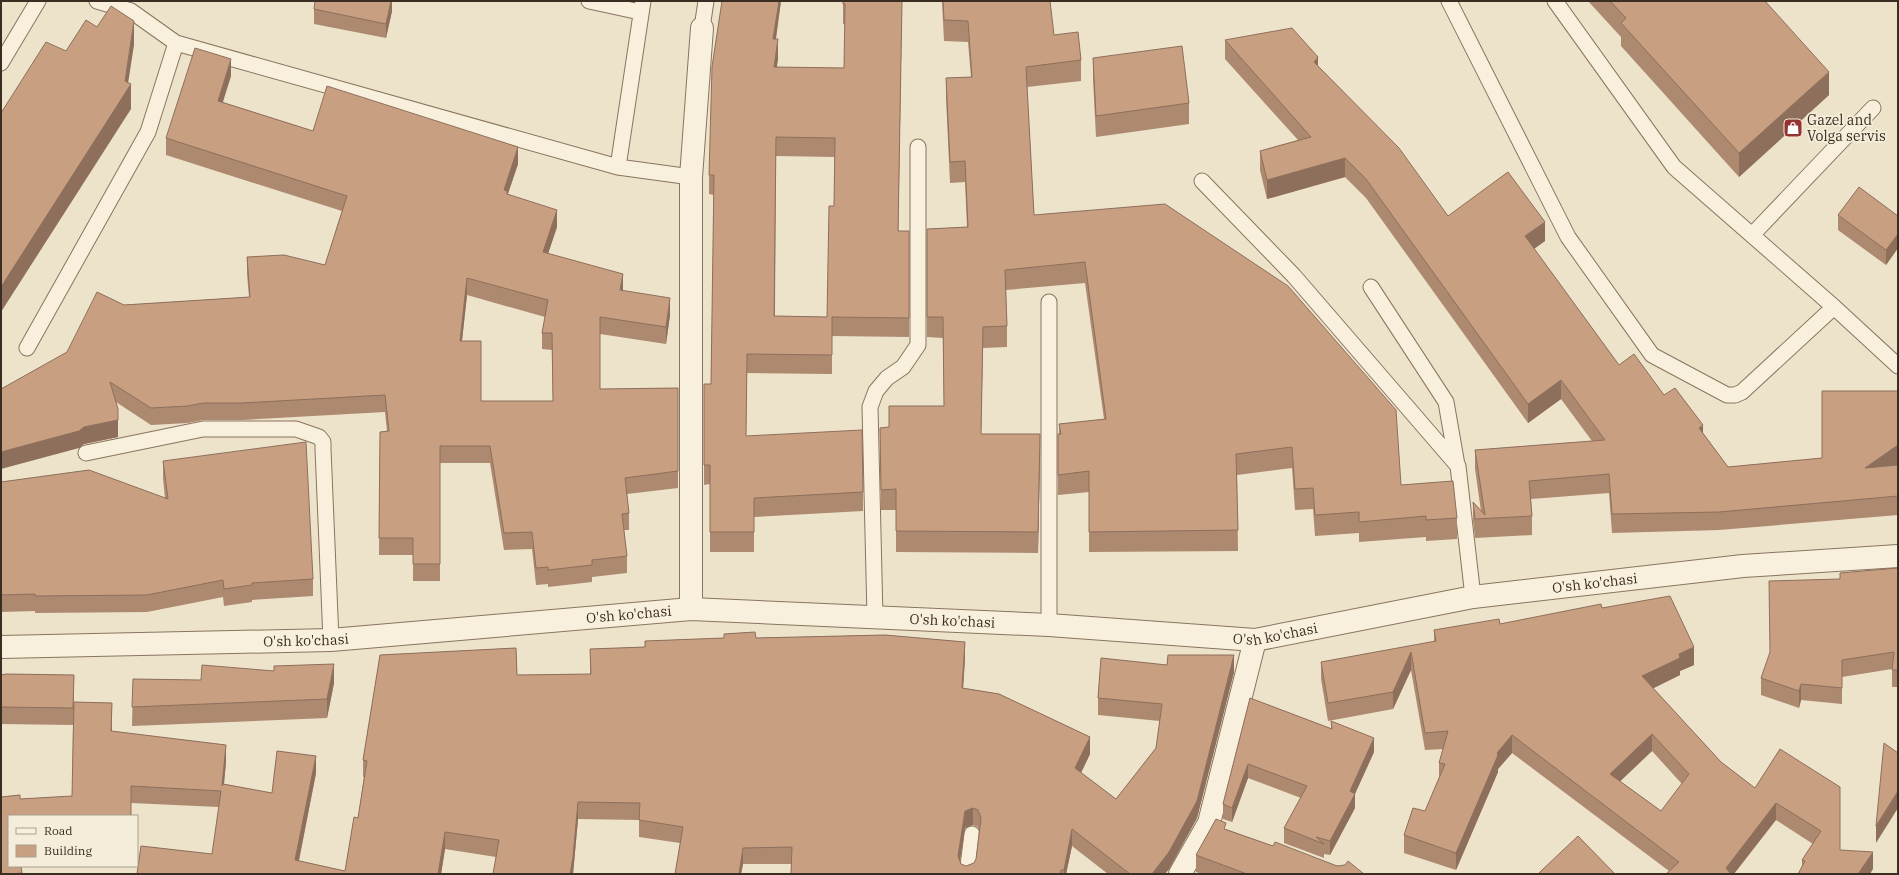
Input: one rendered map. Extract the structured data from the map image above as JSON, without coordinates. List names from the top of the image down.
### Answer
{
  "streets": {
    "street": ["O'sh ko'chasi"]
  },
  "places": {
    "shop": ["Gazel and Volga servis"]
  },
  "legend": ["Road", "Building"]
}
